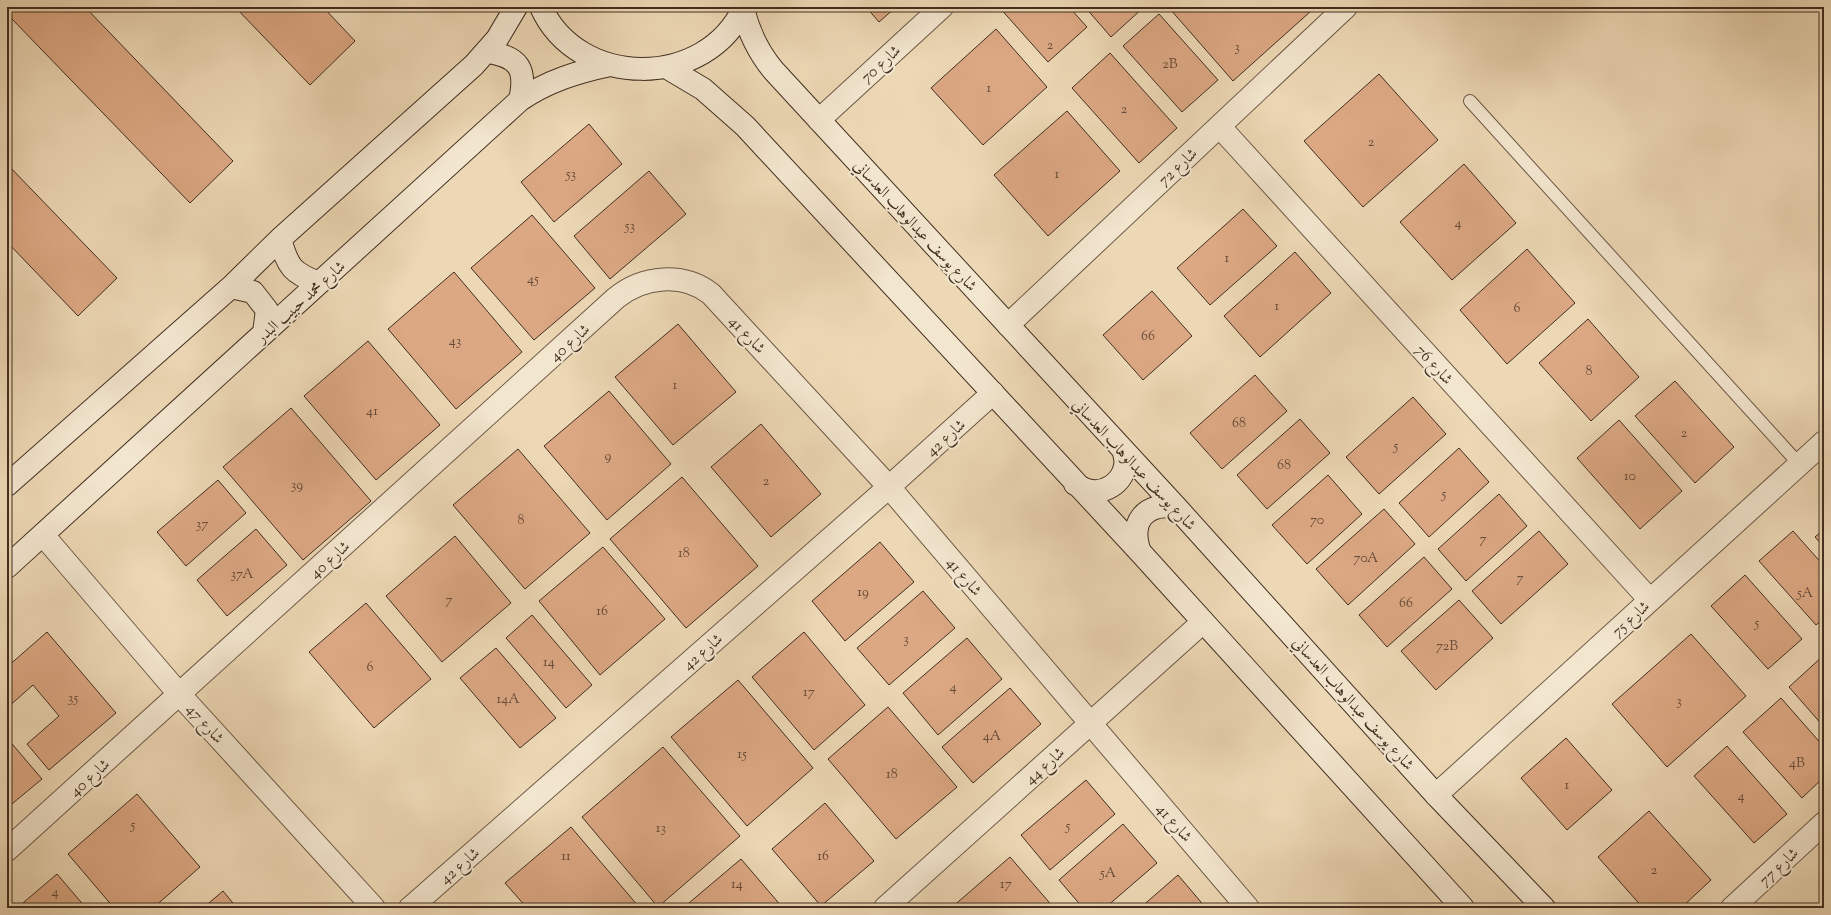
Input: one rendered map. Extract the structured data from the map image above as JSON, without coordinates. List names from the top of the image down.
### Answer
{
  "streets": {
    "street": [
      "شارع 70",
      "شارع 72",
      "شارع يوسف عبدالوهاب العدساني",
      "شارع محمد حبيب البدر",
      "شارع 41",
      "شارع 40",
      "شارع 76",
      "شارع 42",
      "شارع 75",
      "شارع 47",
      "شارع 44",
      "شارع 77"
    ]
  },
  "crossings": [
    ["شارع 70", "شارع يوسف عبدالوهاب العدساني"],
    ["شارع 72", "شارع يوسف عبدالوهاب العدساني"],
    ["شارع 72", "شارع 76"],
    ["شارع يوسف عبدالوهاب العدساني", "شارع 75"],
    ["شارع محمد حبيب البدر", "شارع 47"],
    ["شارع 41", "شارع 40"],
    ["شارع 41", "شارع 42"],
    ["شارع 41", "شارع 44"],
    ["شارع 40", "شارع 47"],
    ["شارع 76", "شارع 75"]
  ],
  "house_numbers": [
    "2",
    "3",
    "2B",
    "1",
    "2",
    "2",
    "53",
    "1",
    "4",
    "53",
    "1",
    "45",
    "1",
    "6",
    "66",
    "43",
    "8",
    "1",
    "41",
    "68",
    "2",
    "5",
    "9",
    "68",
    "10",
    "2",
    "39",
    "5",
    "8",
    "70",
    "37",
    "7",
    "18",
    "70A",
    "37A",
    "7",
    "19",
    "5A",
    "7",
    "66",
    "16",
    "5",
    "3",
    "72B",
    "14",
    "6",
    "4",
    "17",
    "35",
    "14A",
    "3",
    "4A",
    "15",
    "4B",
    "18",
    "1",
    "4",
    "5",
    "5",
    "13",
    "11",
    "16",
    "2",
    "5A",
    "14",
    "17",
    "4"
  ]
}
